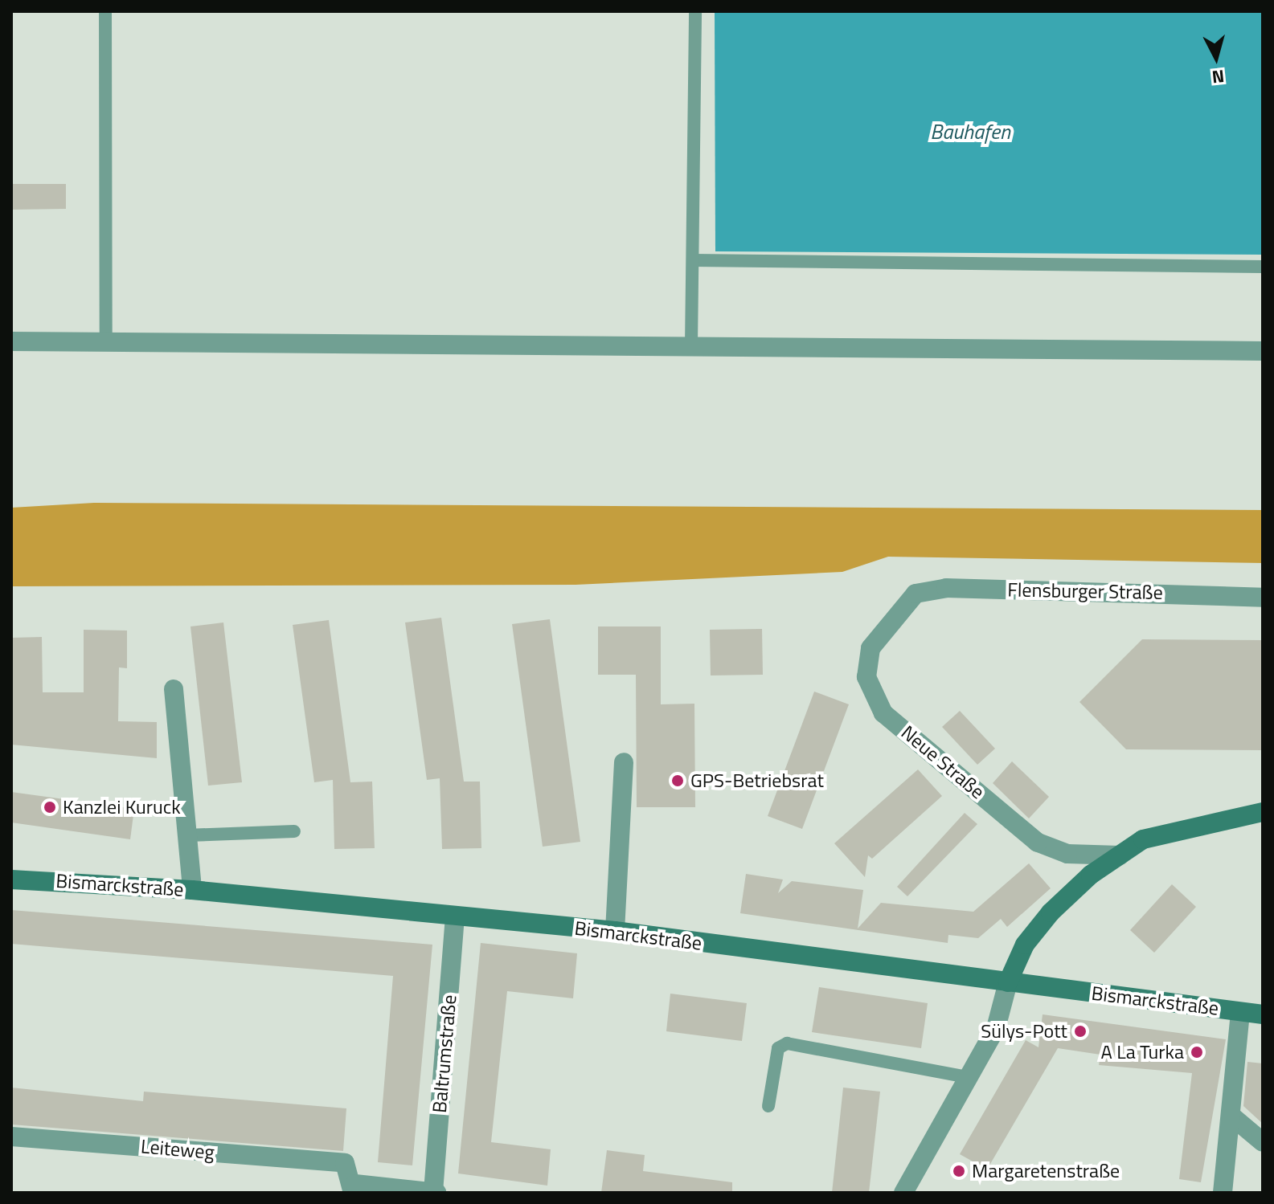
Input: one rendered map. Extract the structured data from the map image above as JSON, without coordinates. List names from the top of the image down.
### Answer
{
  "streets": {
    "main road": ["Bismarckstraße"],
    "street": [
      "Flensburger Straße",
      "Neue Straße",
      "Baltrumstraße",
      "Leiteweg"
    ]
  },
  "crossings": [
    ["Flensburger Straße", "Neue Straße"],
    ["Bismarckstraße", "Baltrumstraße"]
  ],
  "water": ["Bauhafen"],
  "places": [
    "GPS-Betriebsrat",
    "Kanzlei Kuruck",
    "Sülys-Pott",
    "A La Turka",
    "Margaretenstraße"
  ],
  "north": "bottom"
}
